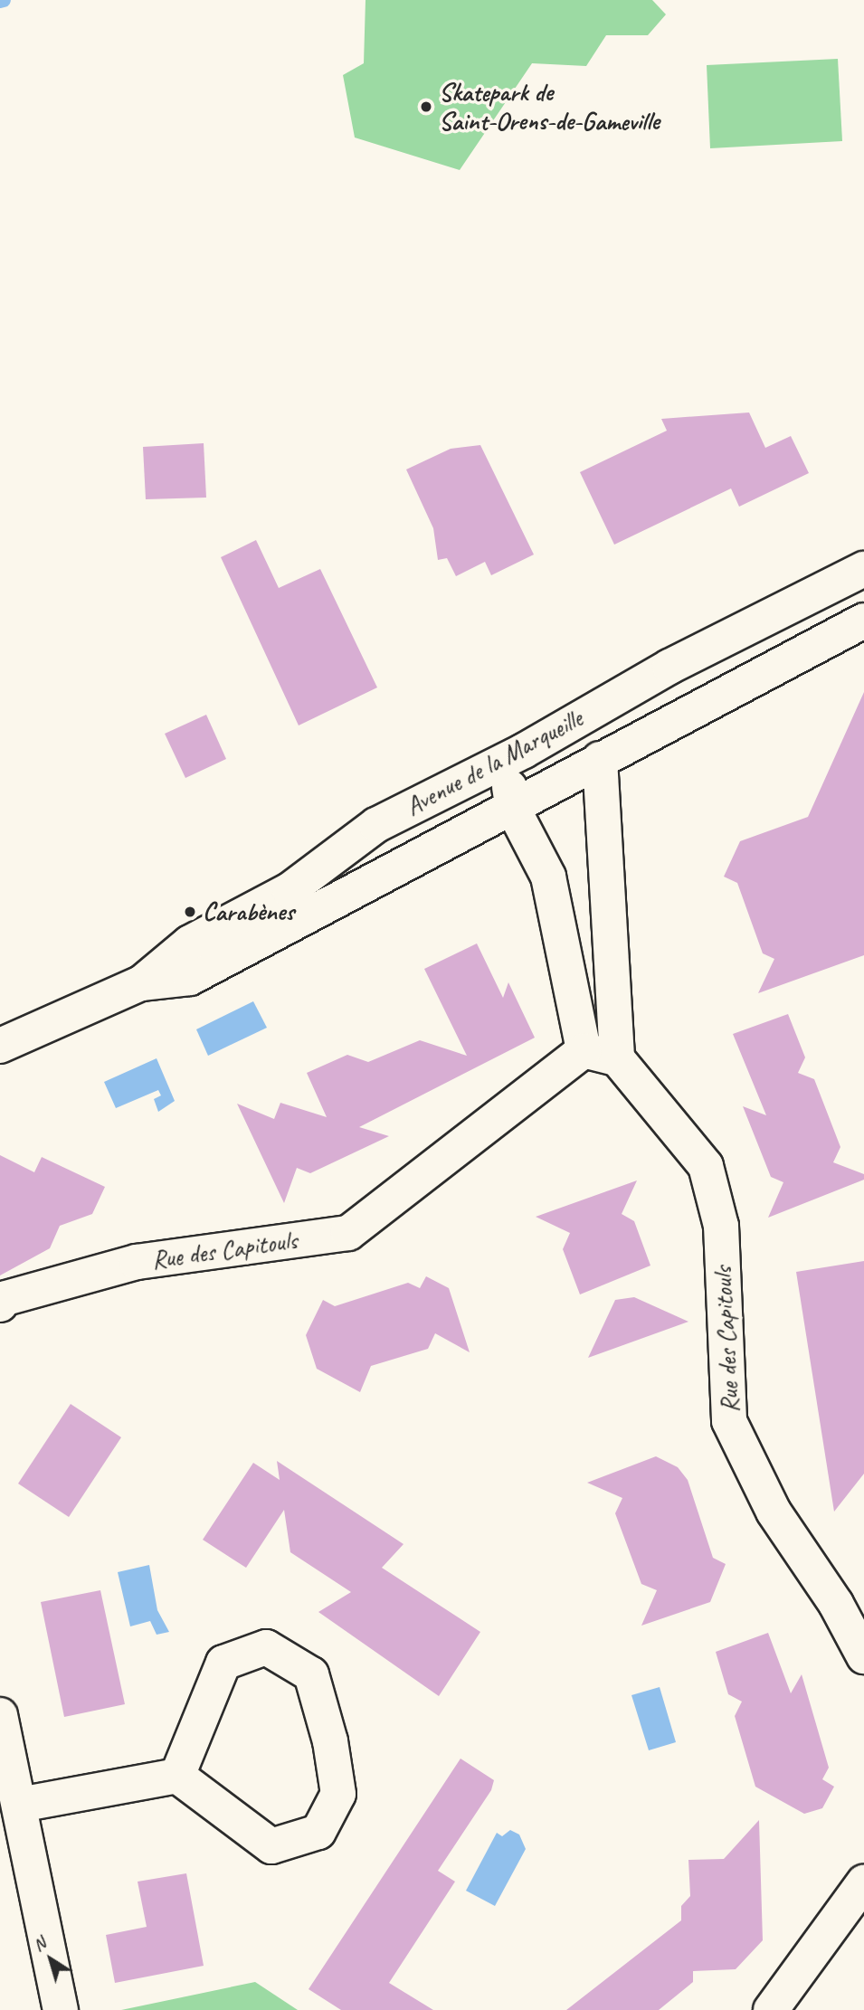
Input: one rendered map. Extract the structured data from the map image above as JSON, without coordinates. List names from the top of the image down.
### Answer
{
  "streets": {
    "street": ["Avenue de la Marqueille", "Rue des Capitouls"]
  },
  "places": ["Skatepark de Saint-Orens-de-Gameville", "Carabènes"],
  "north": "top left"
}
